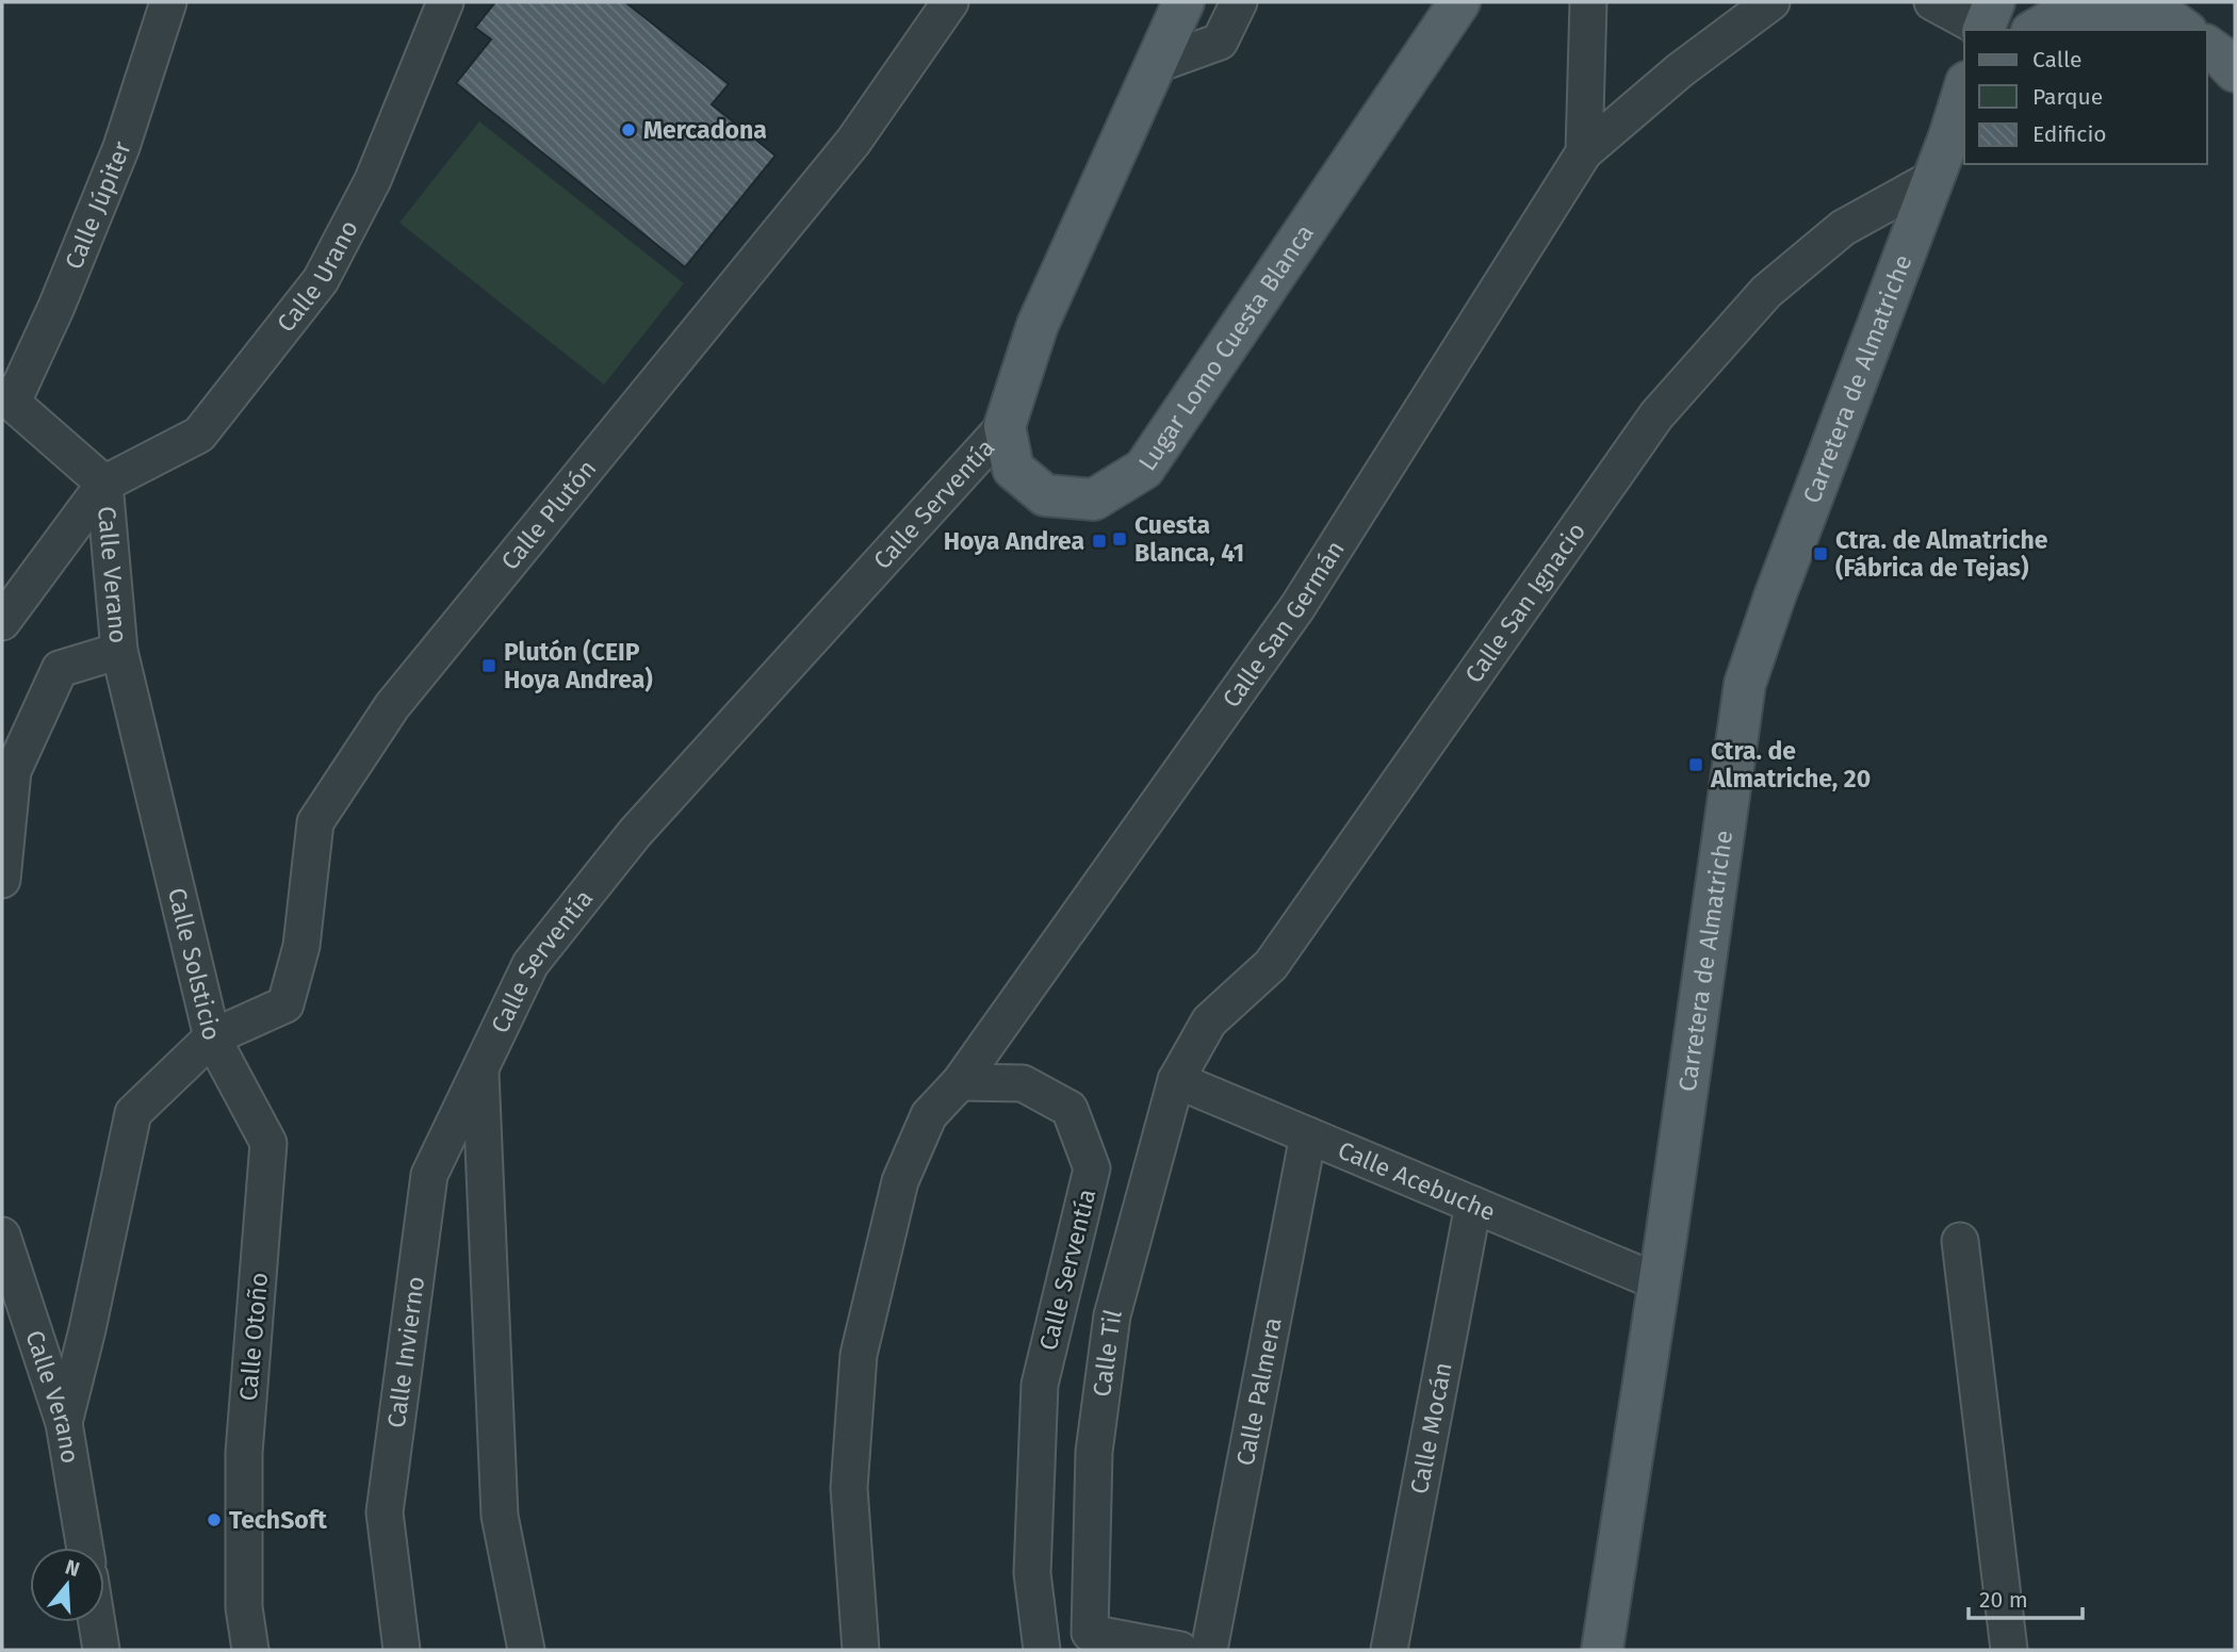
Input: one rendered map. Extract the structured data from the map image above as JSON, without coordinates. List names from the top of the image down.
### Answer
{
  "streets": {
    "main road": ["Lugar Lomo Cuesta Blanca", "Carretera de Almatriche"],
    "street": [
      "Calle Júpiter",
      "Calle Urano",
      "Calle Serventía",
      "Calle Plutón",
      "Calle Verano",
      "Calle San Ignacio",
      "Calle San Germán",
      "Calle Solsticio",
      "Calle Acebuche",
      "Calle Otoño",
      "Calle Invierno",
      "Calle Til",
      "Calle Palmera",
      "Calle Mocán"
    ]
  },
  "crossings": [
    ["Calle Urano", "Calle Verano"],
    ["Lugar Lomo Cuesta Blanca", "Calle Serventía"],
    ["Carretera de Almatriche", "Calle San Ignacio"],
    ["Carretera de Almatriche", "Calle Acebuche"],
    ["Calle Serventía", "Calle San Germán"],
    ["Calle Serventía", "Calle Invierno"],
    ["Calle Plutón", "Calle Solsticio"],
    ["Calle Plutón", "Calle Otoño"],
    ["Calle Verano", "Calle Solsticio"],
    ["Calle San Ignacio", "Calle Acebuche"],
    ["Calle San Ignacio", "Calle Til"],
    ["Calle Solsticio", "Calle Otoño"],
    ["Calle Acebuche", "Calle Til"],
    ["Calle Acebuche", "Calle Palmera"],
    ["Calle Acebuche", "Calle Mocán"]
  ],
  "places": {
    "other": ["Mercadona", "TechSoft"],
    "transit": [
      "Cuesta Blanca, 41",
      "Hoya Andrea",
      "Ctra. de Almatriche (Fábrica de Tejas)",
      "Plutón (CEIP Hoya Andrea)",
      "Ctra. de Almatriche, 20"
    ]
  },
  "legend": ["Calle", "Parque", "Edificio"],
  "scale_bar": "20 m",
  "north": "top"
}
